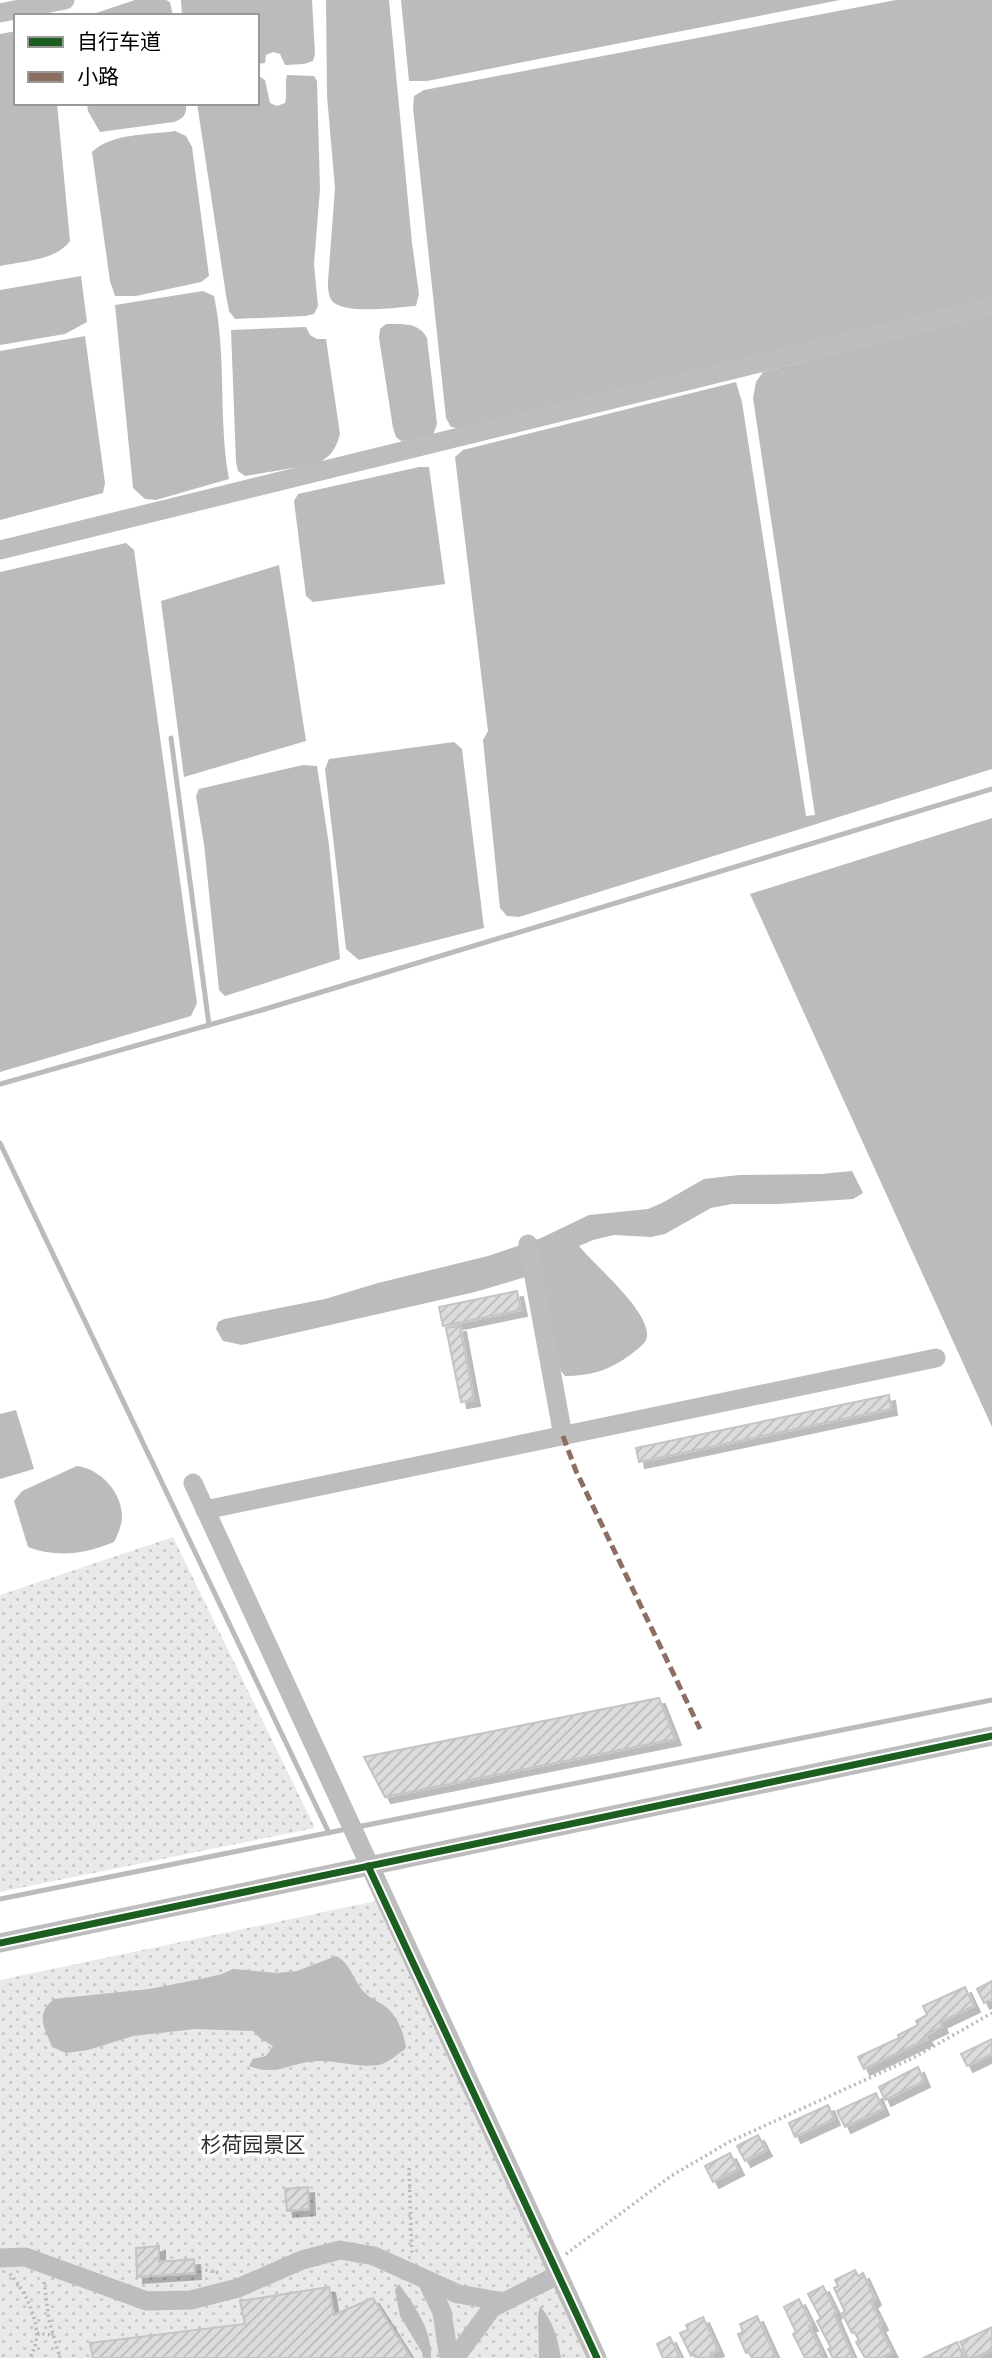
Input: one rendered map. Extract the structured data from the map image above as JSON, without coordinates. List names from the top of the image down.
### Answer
{
  "parks": ["杉荷园景区"],
  "legend": ["自行车道", "小路"]
}
